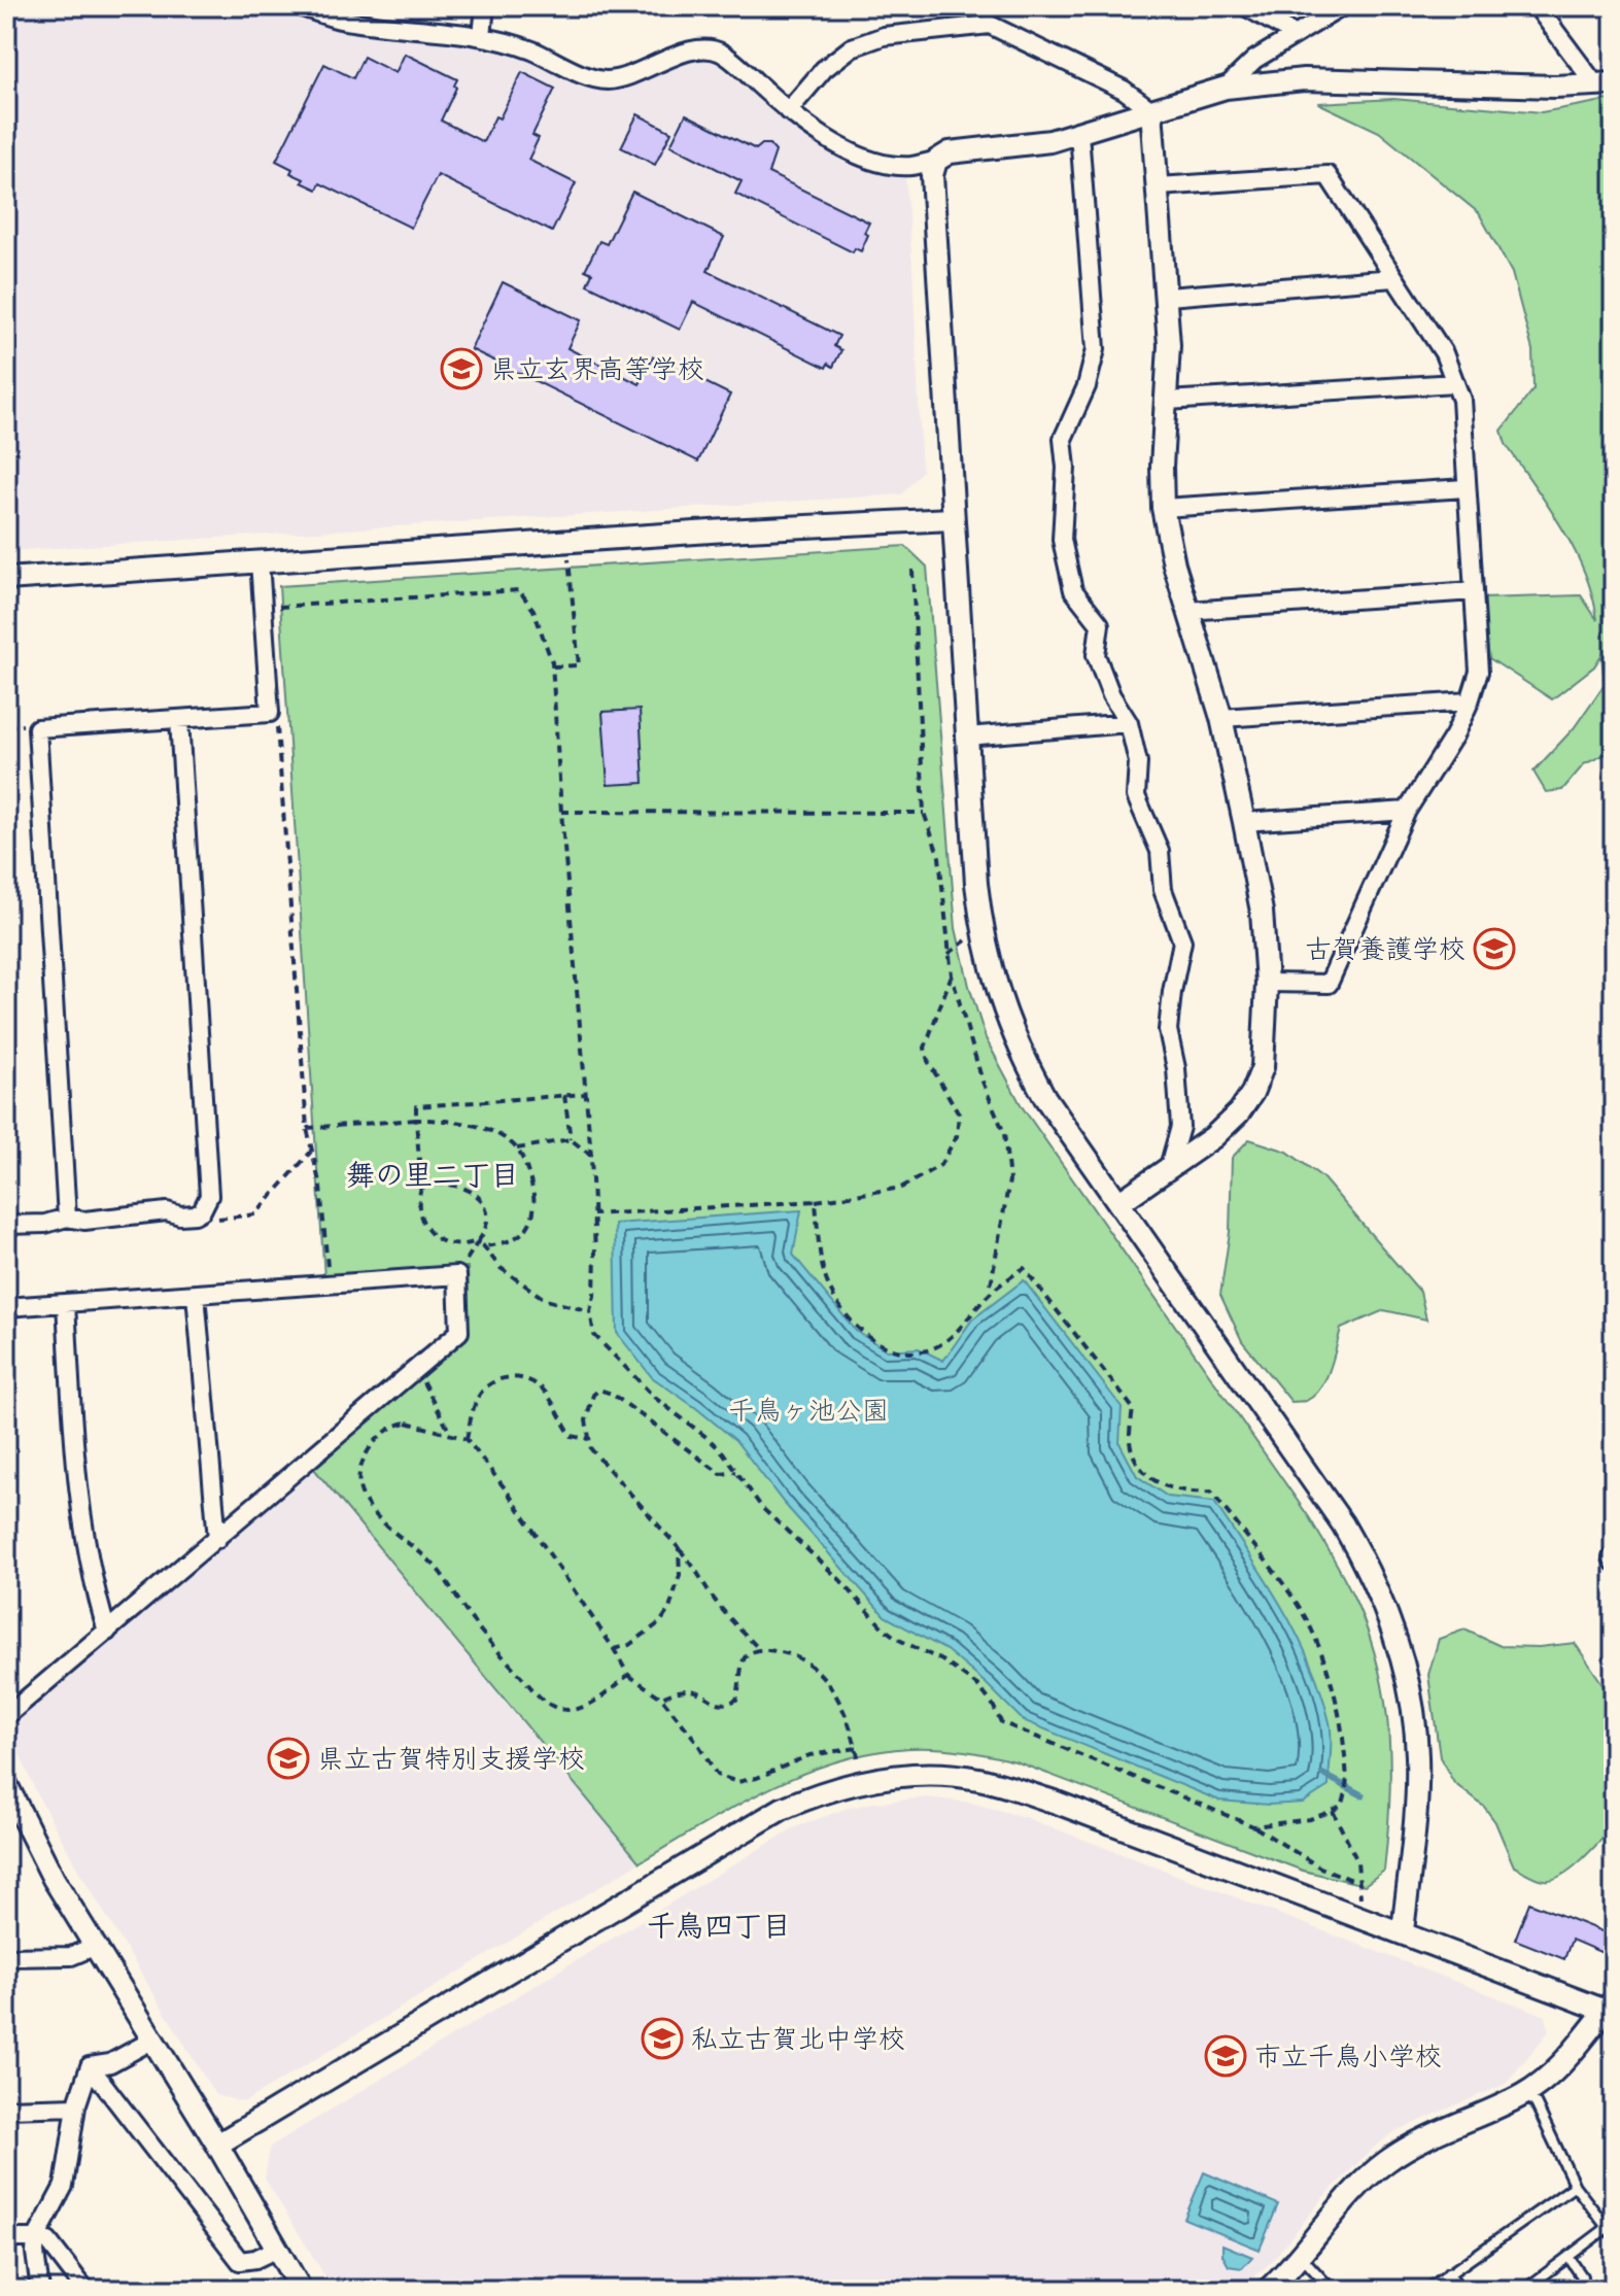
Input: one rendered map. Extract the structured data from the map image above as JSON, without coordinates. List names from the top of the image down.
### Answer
{
  "districts": ["舞の里二丁目", "千鳥四丁目"],
  "parks": ["千鳥ヶ池公園"],
  "places": {
    "school or university": [
      "県立玄界高等学校",
      "古賀養護学校",
      "県立古賀特別支援学校",
      "私立古賀北中学校",
      "市立千鳥小学校"
    ]
  }
}
